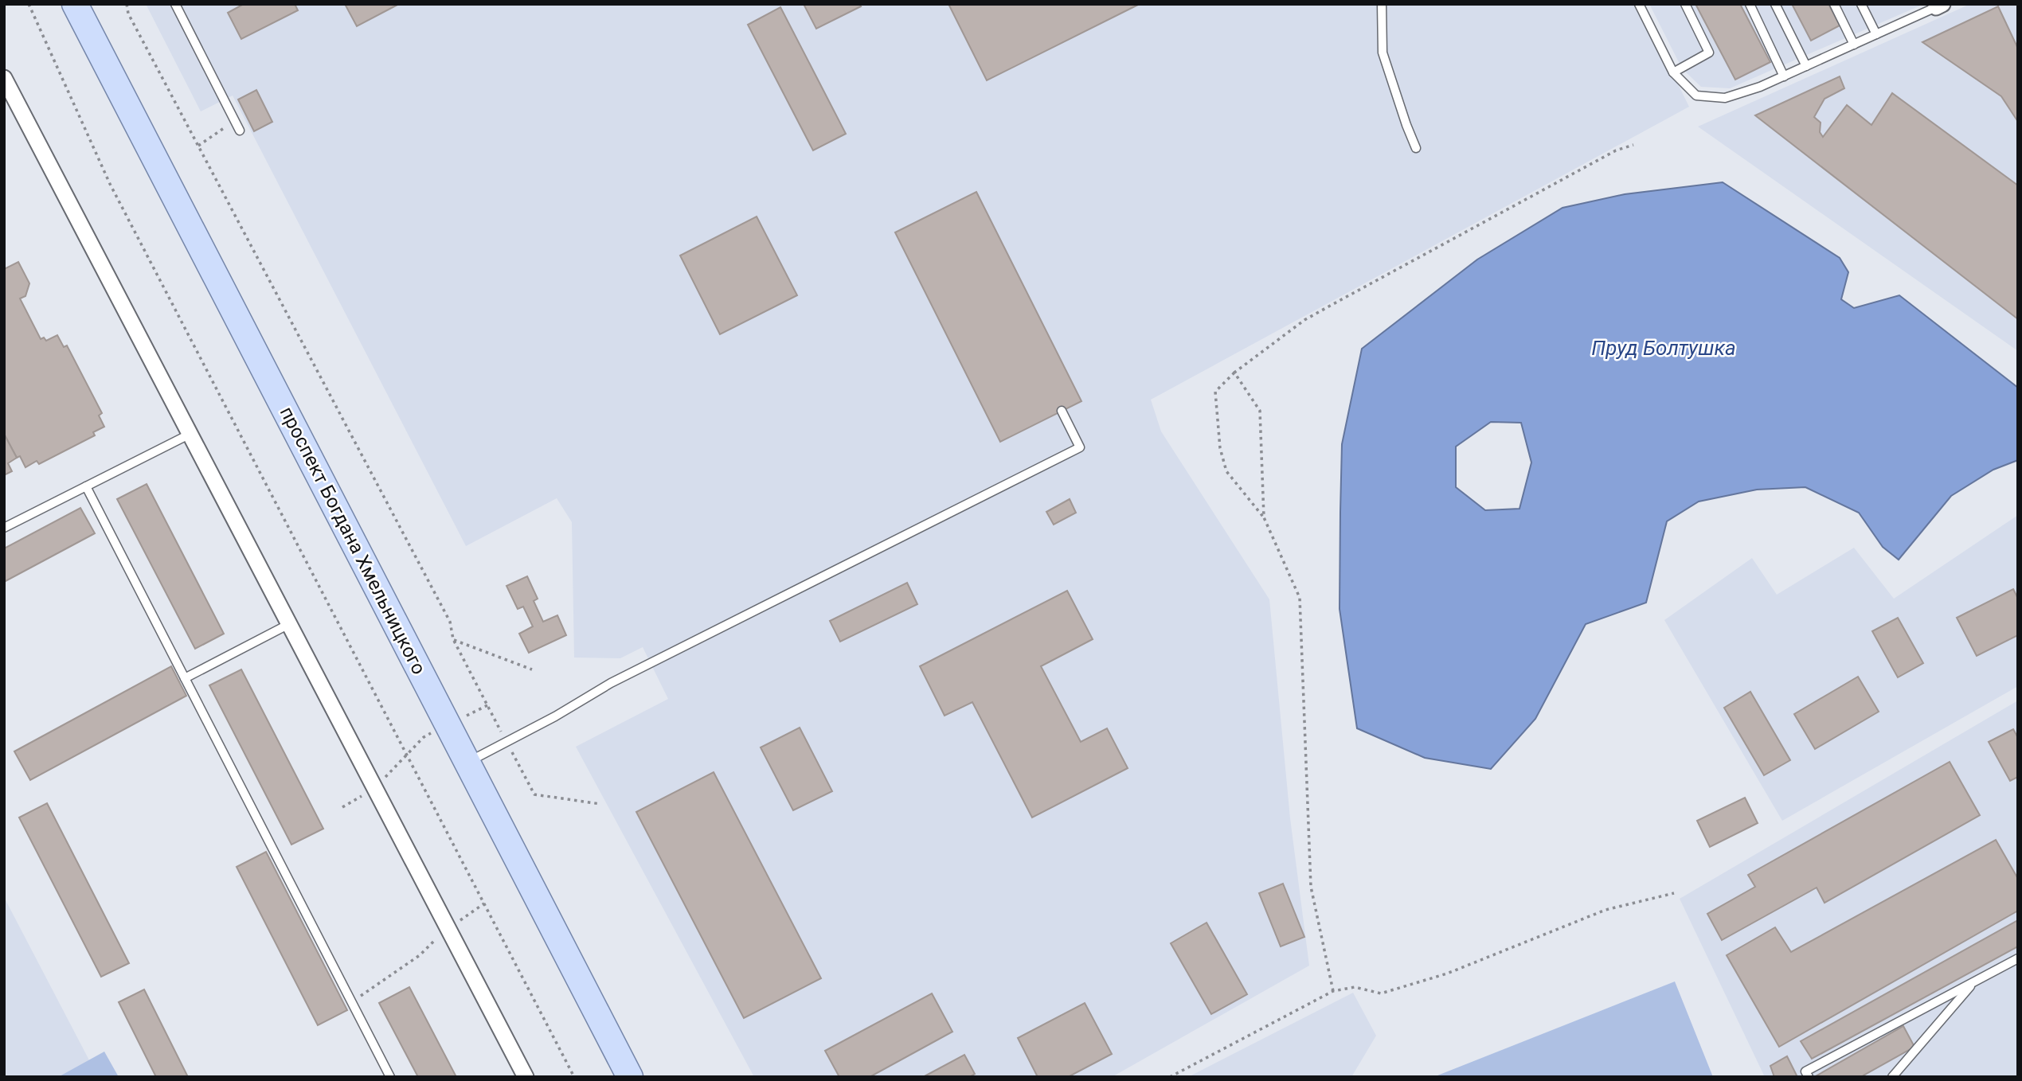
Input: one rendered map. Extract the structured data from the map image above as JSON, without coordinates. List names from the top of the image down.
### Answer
{
  "streets": {
    "main road": ["проспект Богдана Хмельницкого"]
  },
  "water": ["Пруд Болтушка"]
}
